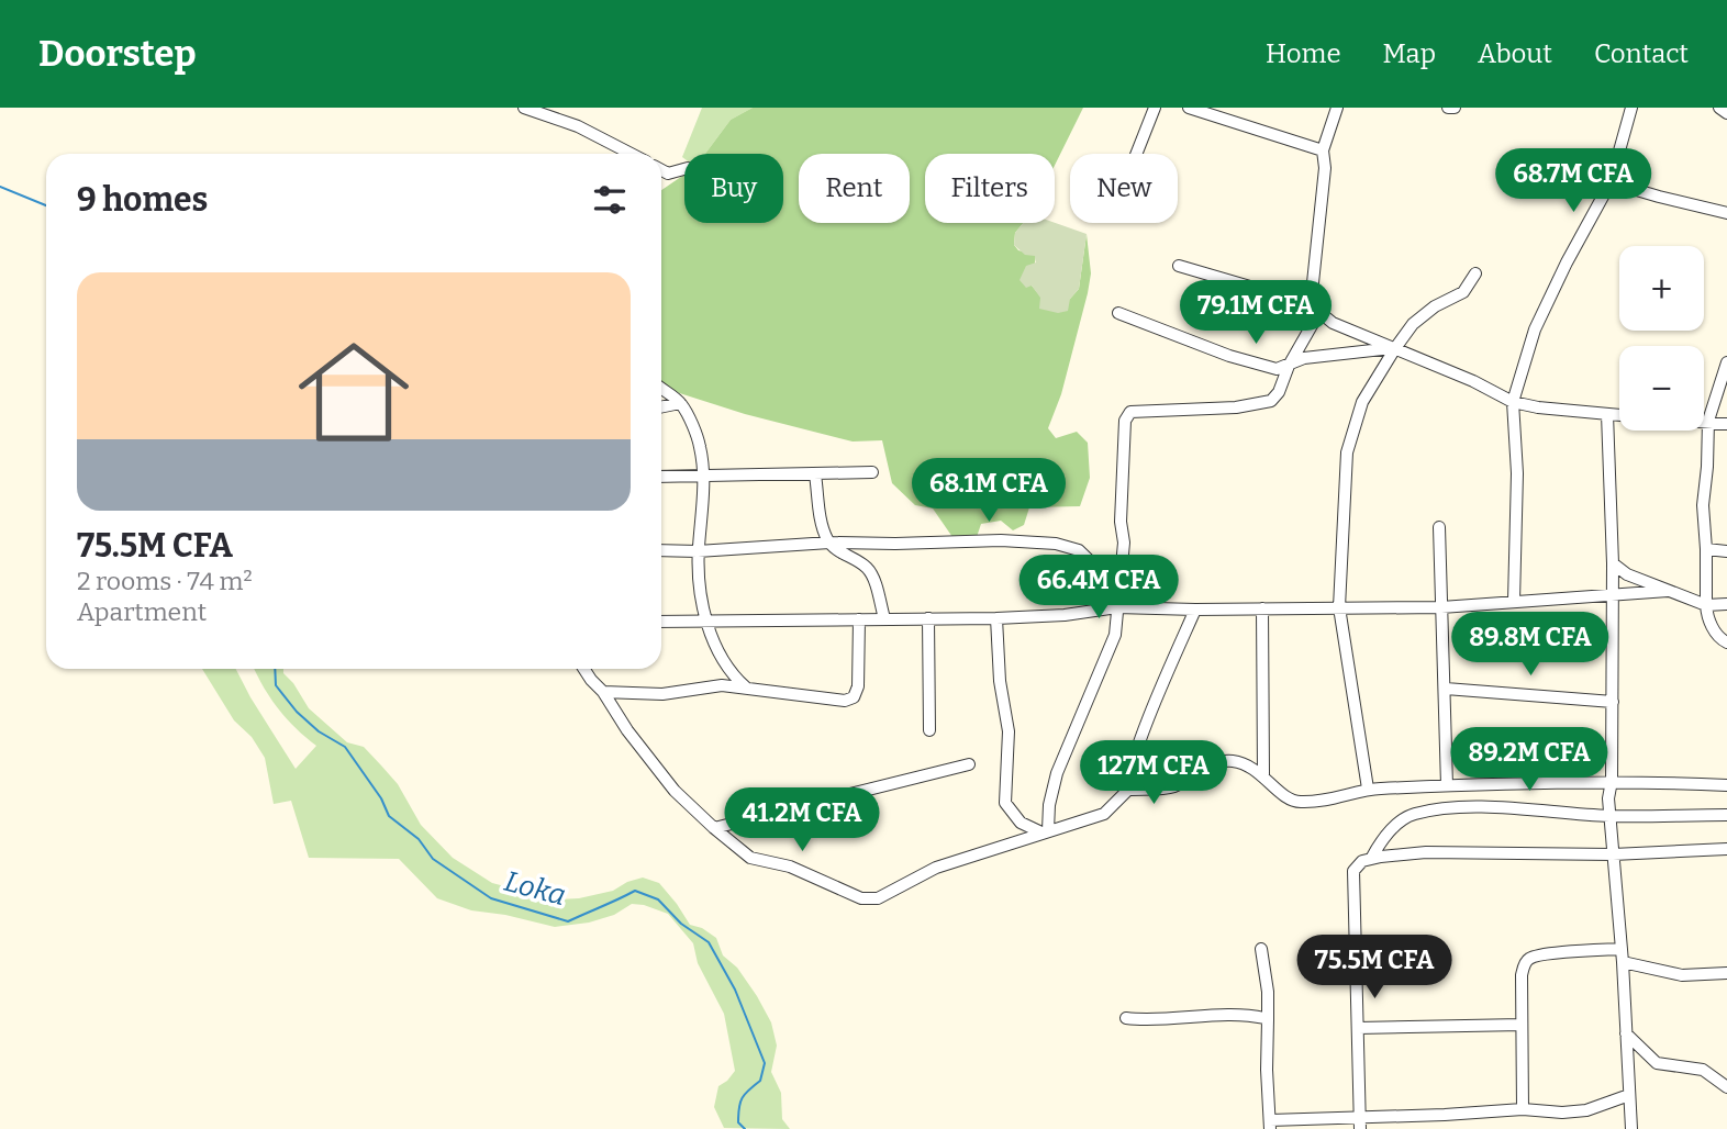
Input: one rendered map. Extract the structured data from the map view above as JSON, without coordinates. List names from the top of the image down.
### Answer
{
  "water": ["Loka"],
  "page": {
    "header": "Doorstep",
    "nav": [
      "Home",
      "Map",
      "About",
      "Contact"
    ],
    "price": [
      "68.7M CFA",
      "79.1M CFA",
      "68.1M CFA",
      "66.4M CFA",
      "89.8M CFA",
      "89.2M CFA",
      "127M CFA",
      "41.2M CFA",
      "75.5M CFA"
    ],
    "chip": [
      "Buy",
      "Rent",
      "Filters",
      "New"
    ],
    "heading": "9 homes",
    "map_buttons": ["+", "−"],
    "list": [
      {
        "name": "75.5M CFA",
        "note": "2 rooms · 74 m² · Apartment"
      }
    ]
  }
}
